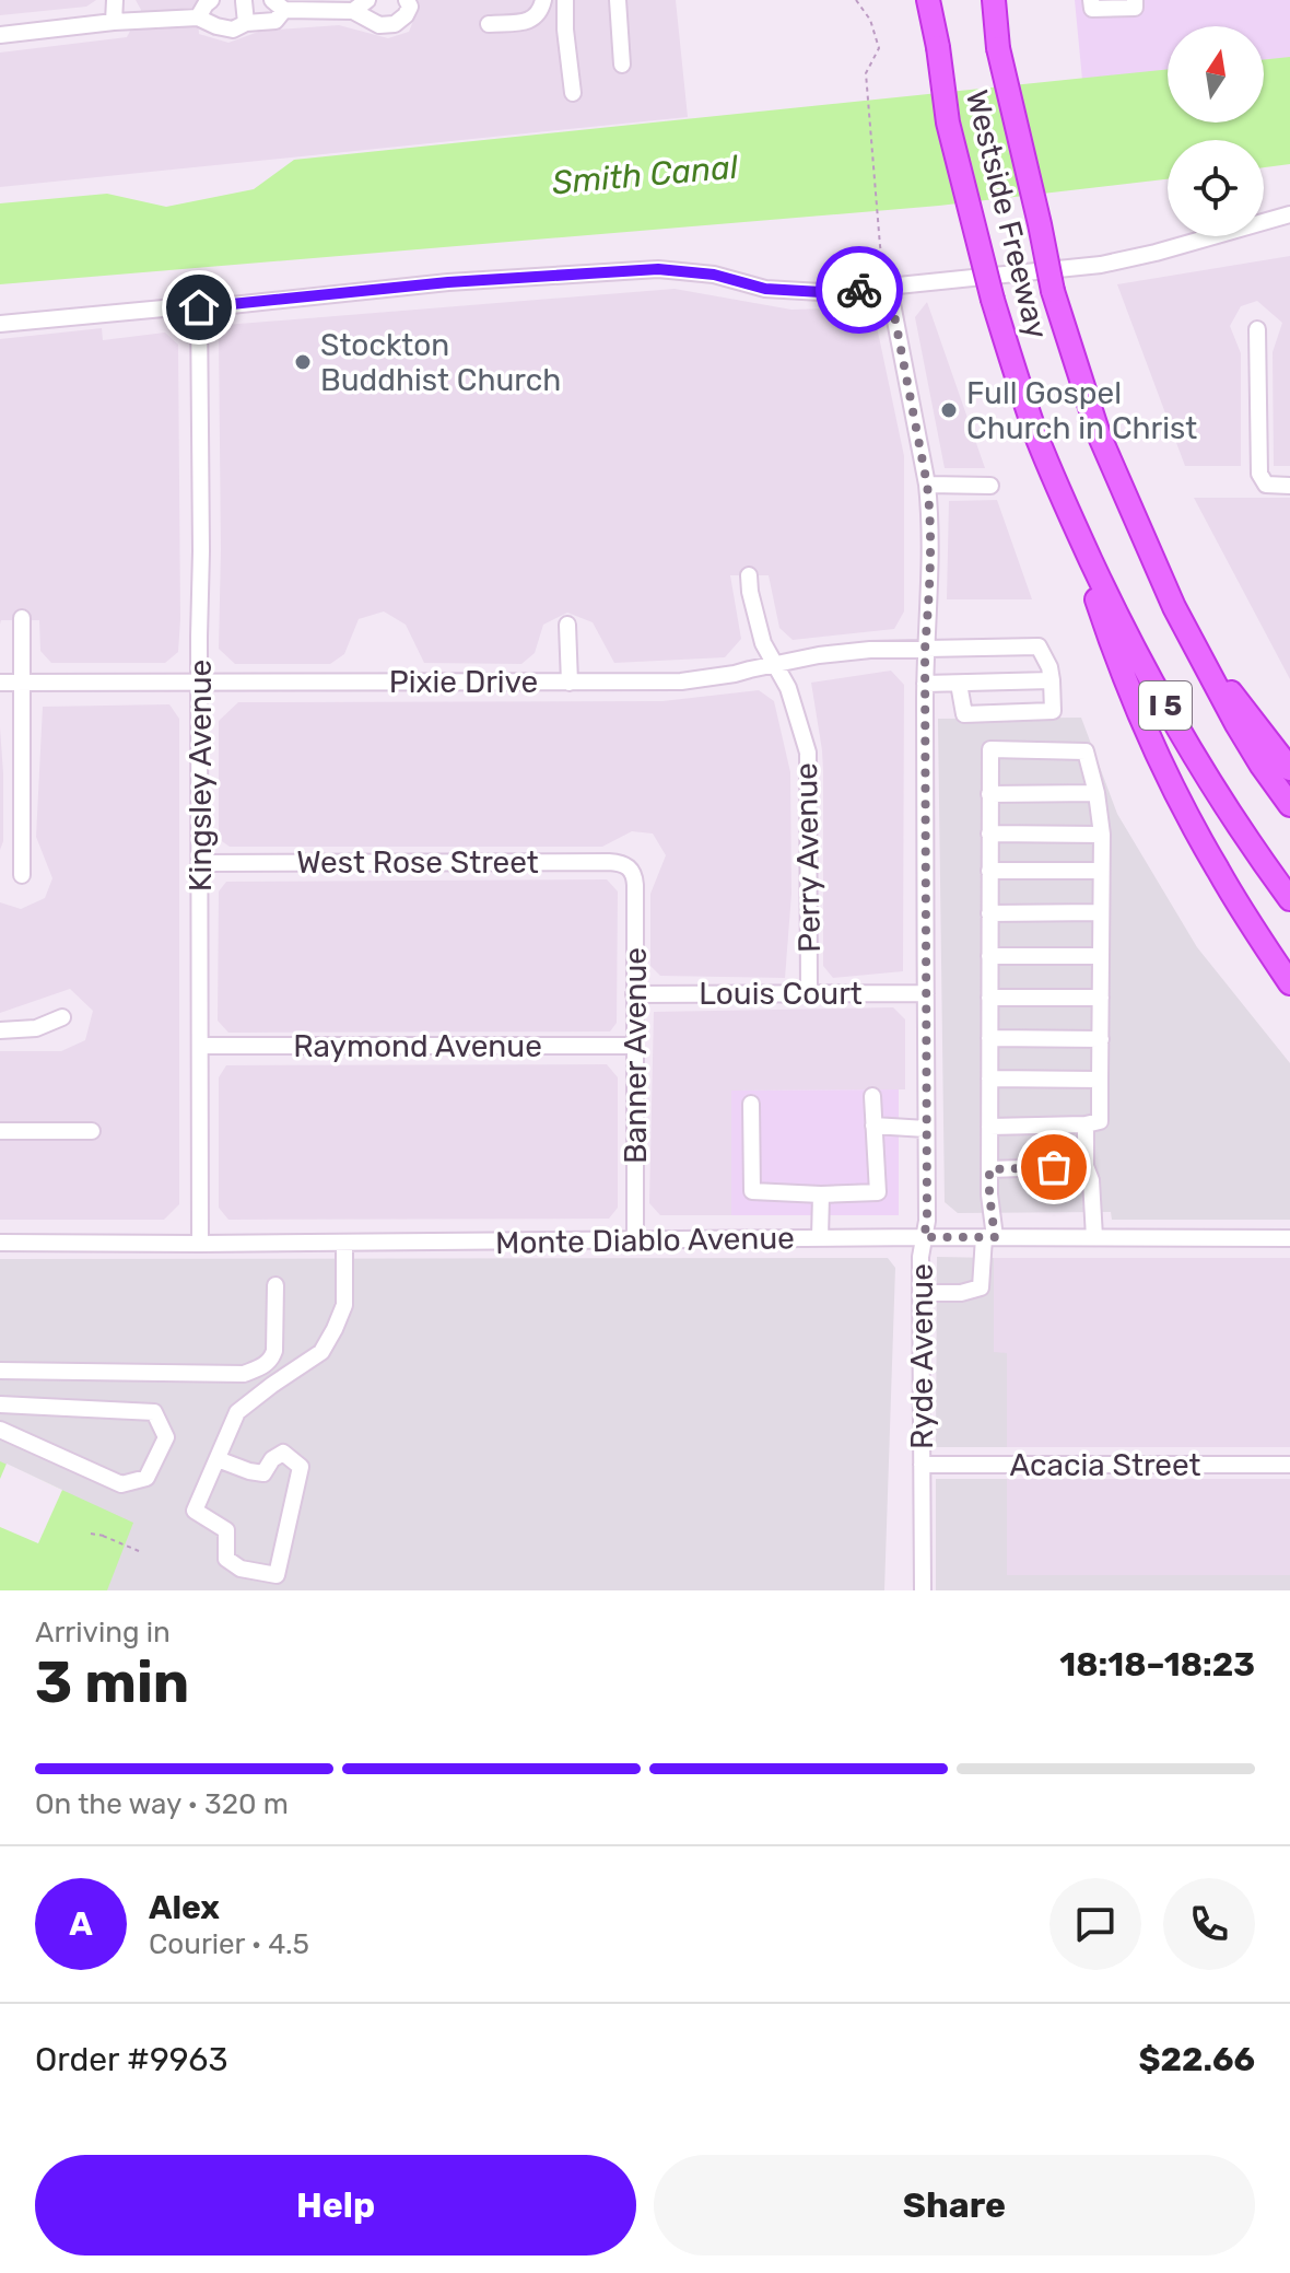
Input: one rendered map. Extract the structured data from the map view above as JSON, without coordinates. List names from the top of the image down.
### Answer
{
  "streets": {
    "highway": ["Westside Freeway", "I 5"],
    "street": [
      "Pixie Drive",
      "Kingsley Avenue",
      "Perry Avenue",
      "West Rose Street",
      "Louis Court",
      "Raymond Avenue",
      "Banner Avenue",
      "Monte Diablo Avenue",
      "Ryde Avenue",
      "Acacia Street"
    ]
  },
  "crossings": [
    ["Pixie Drive", "Kingsley Avenue"],
    ["Pixie Drive", "Perry Avenue"],
    ["Pixie Drive", "Ryde Avenue"],
    ["Kingsley Avenue", "West Rose Street"],
    ["Kingsley Avenue", "Raymond Avenue"],
    ["Kingsley Avenue", "Monte Diablo Avenue"],
    ["Perry Avenue", "Louis Court"],
    ["West Rose Street", "Banner Avenue"],
    ["Louis Court", "Banner Avenue"],
    ["Louis Court", "Ryde Avenue"],
    ["Raymond Avenue", "Banner Avenue"],
    ["Banner Avenue", "Monte Diablo Avenue"],
    ["Monte Diablo Avenue", "Ryde Avenue"],
    ["Ryde Avenue", "Acacia Street"]
  ],
  "water": ["Smith Canal"],
  "places": ["Stockton Buddhist Church", "Full Gospel Church in Christ"],
  "north": "top",
  "page": {
    "heading": ["3 min", "Arriving in", "18:18–18:23"],
    "panel": [
      "Alex",
      "Courier · 4.5",
      "Order #9963",
      "$22.66"
    ],
    "bar": "On the way · 320 m",
    "round": "A",
    "buttons": ["Help", "Share"]
  }
}
